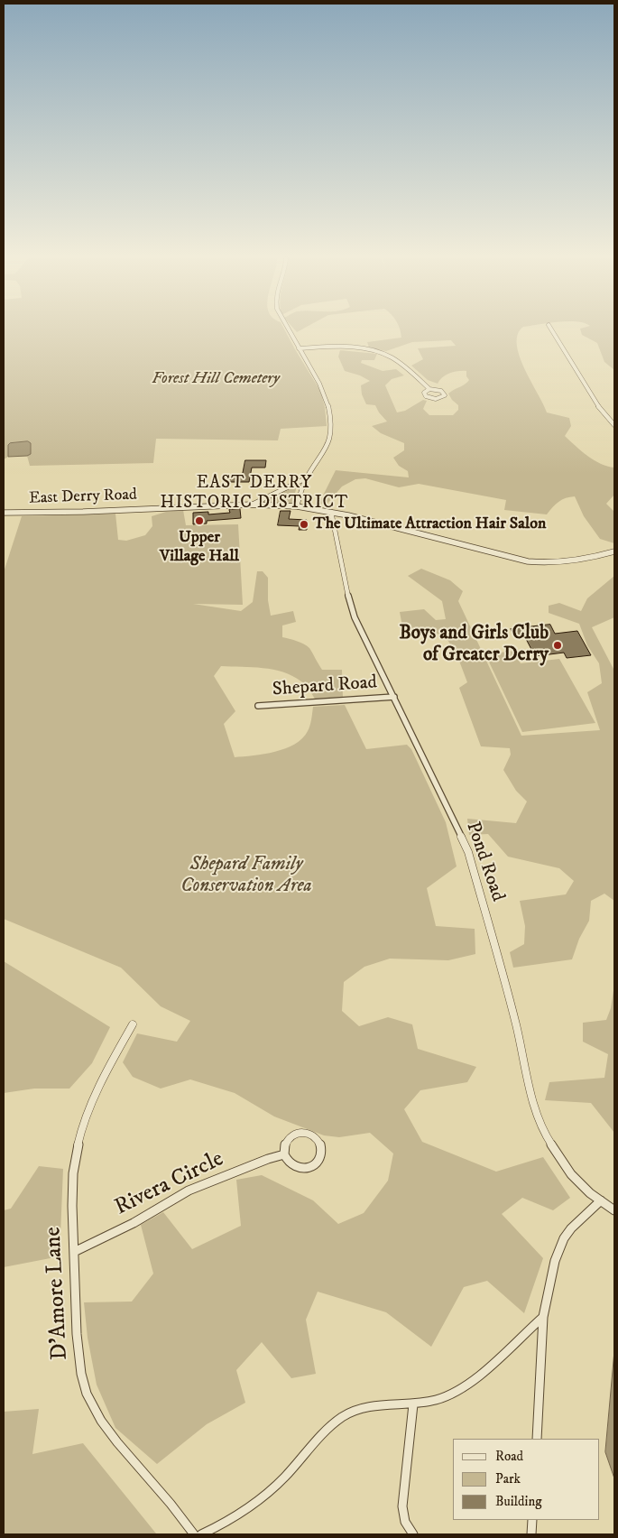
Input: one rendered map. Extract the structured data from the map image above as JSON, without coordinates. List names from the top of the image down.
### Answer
{
  "streets": {
    "street": [
      "East Derry Road",
      "Shepard Road",
      "Pond Road",
      "Rivera Circle",
      "D'Amore Lane"
    ]
  },
  "crossings": [
    ["East Derry Road", "Pond Road"],
    ["Shepard Road", "Pond Road"],
    ["Rivera Circle", "D'Amore Lane"]
  ],
  "districts": ["EAST DERRY HISTORIC DISTRICT"],
  "parks": ["Forest Hill Cemetery", "Shepard Family Conservation Area"],
  "places": ["Upper Village Hall", "The Ultimate Attraction Hair Salon", "Boys and Girls Club of Greater Derry"],
  "legend": ["Road", "Park", "Building"]
}
